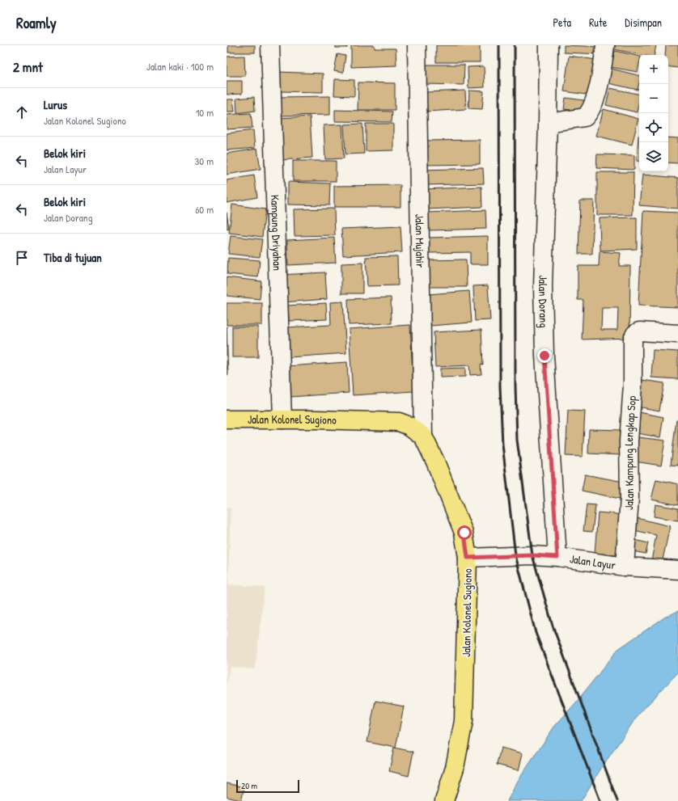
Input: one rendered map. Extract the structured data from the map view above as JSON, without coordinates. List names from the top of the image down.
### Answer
{
  "streets": {
    "main road": ["Jalan Kolonel Sugiono"],
    "street": [
      "Kampung Driyahan",
      "Jalan Mujahir",
      "Jalan Dorang",
      "Jalan Kampung Lengkap Sop",
      "Jalan Layur"
    ]
  },
  "crossings": [
    ["Kampung Driyahan", "Jalan Kolonel Sugiono"],
    ["Jalan Mujahir", "Jalan Kolonel Sugiono"],
    ["Jalan Dorang", "Jalan Layur"],
    ["Jalan Kolonel Sugiono", "Jalan Layur"],
    ["Jalan Kampung Lengkap Sop", "Jalan Layur"]
  ],
  "scale_bar": "20 m",
  "page": {
    "header": "Roamly",
    "nav": ["Peta", "Rute", "Disimpan"],
    "heading": ["2 mnt", "Jalan kaki · 100 m"],
    "map_buttons": ["+", "−"],
    "list": [
      ["Lurus", "Jalan Kolonel Sugiono", "10 m"],
      ["Belok kiri", "Jalan Layur", "30 m"],
      ["Belok kiri", "Jalan Dorang", "60 m"],
      "Tiba di tujuan"
    ],
    "scale": "20 m"
  }
}
